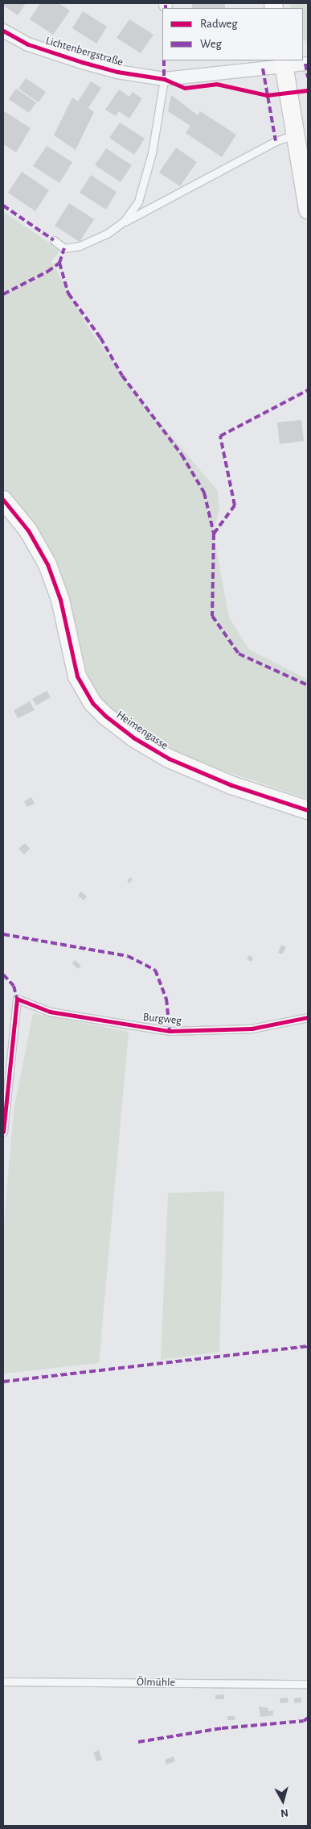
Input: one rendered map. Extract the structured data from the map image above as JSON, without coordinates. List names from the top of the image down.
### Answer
{
  "streets": {
    "street": ["Lichtenbergstraße", "Heimengasse"],
    "lane": ["Burgweg", "Ölmühle"]
  },
  "legend": ["Radweg", "Weg"],
  "north": "bottom"
}
